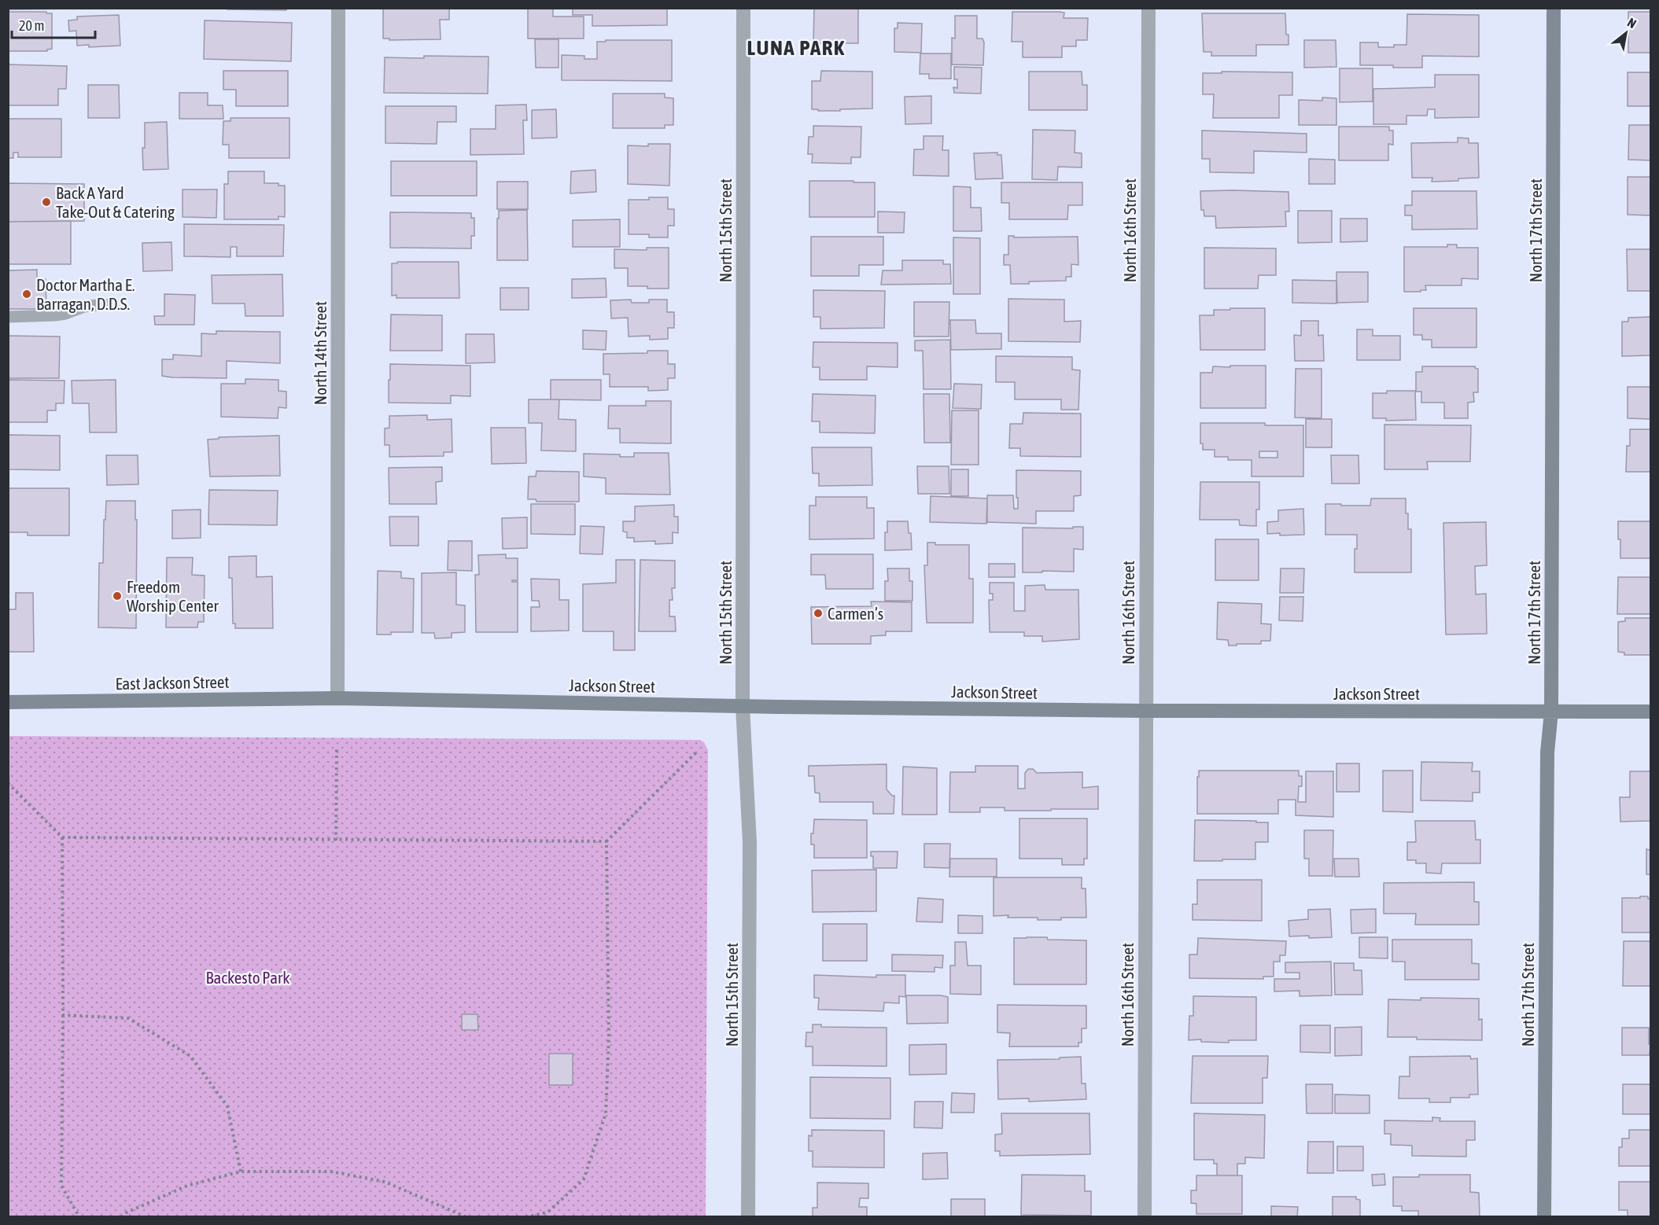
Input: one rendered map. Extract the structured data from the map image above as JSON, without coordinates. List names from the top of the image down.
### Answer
{
  "streets": {
    "street": [
      "North 15th Street",
      "North 16th Street",
      "North 17th Street",
      "North 14th Street",
      "East Jackson Street",
      "Jackson Street"
    ]
  },
  "crossings": [
    ["North 15th Street", "Jackson Street"],
    ["North 16th Street", "Jackson Street"],
    ["North 17th Street", "Jackson Street"],
    ["North 14th Street", "East Jackson Street"],
    ["North 14th Street", "Jackson Street"],
    ["East Jackson Street", "Jackson Street"]
  ],
  "districts": ["LUNA PARK"],
  "parks": ["Backesto Park"],
  "places": [
    "Back A Yard Take-Out & Catering",
    "Doctor Martha E. Barragan, D.D.S.",
    "Freedom Worship Center",
    "Carmen’s"
  ],
  "scale_bar": "20 m",
  "north": "top right"
}
